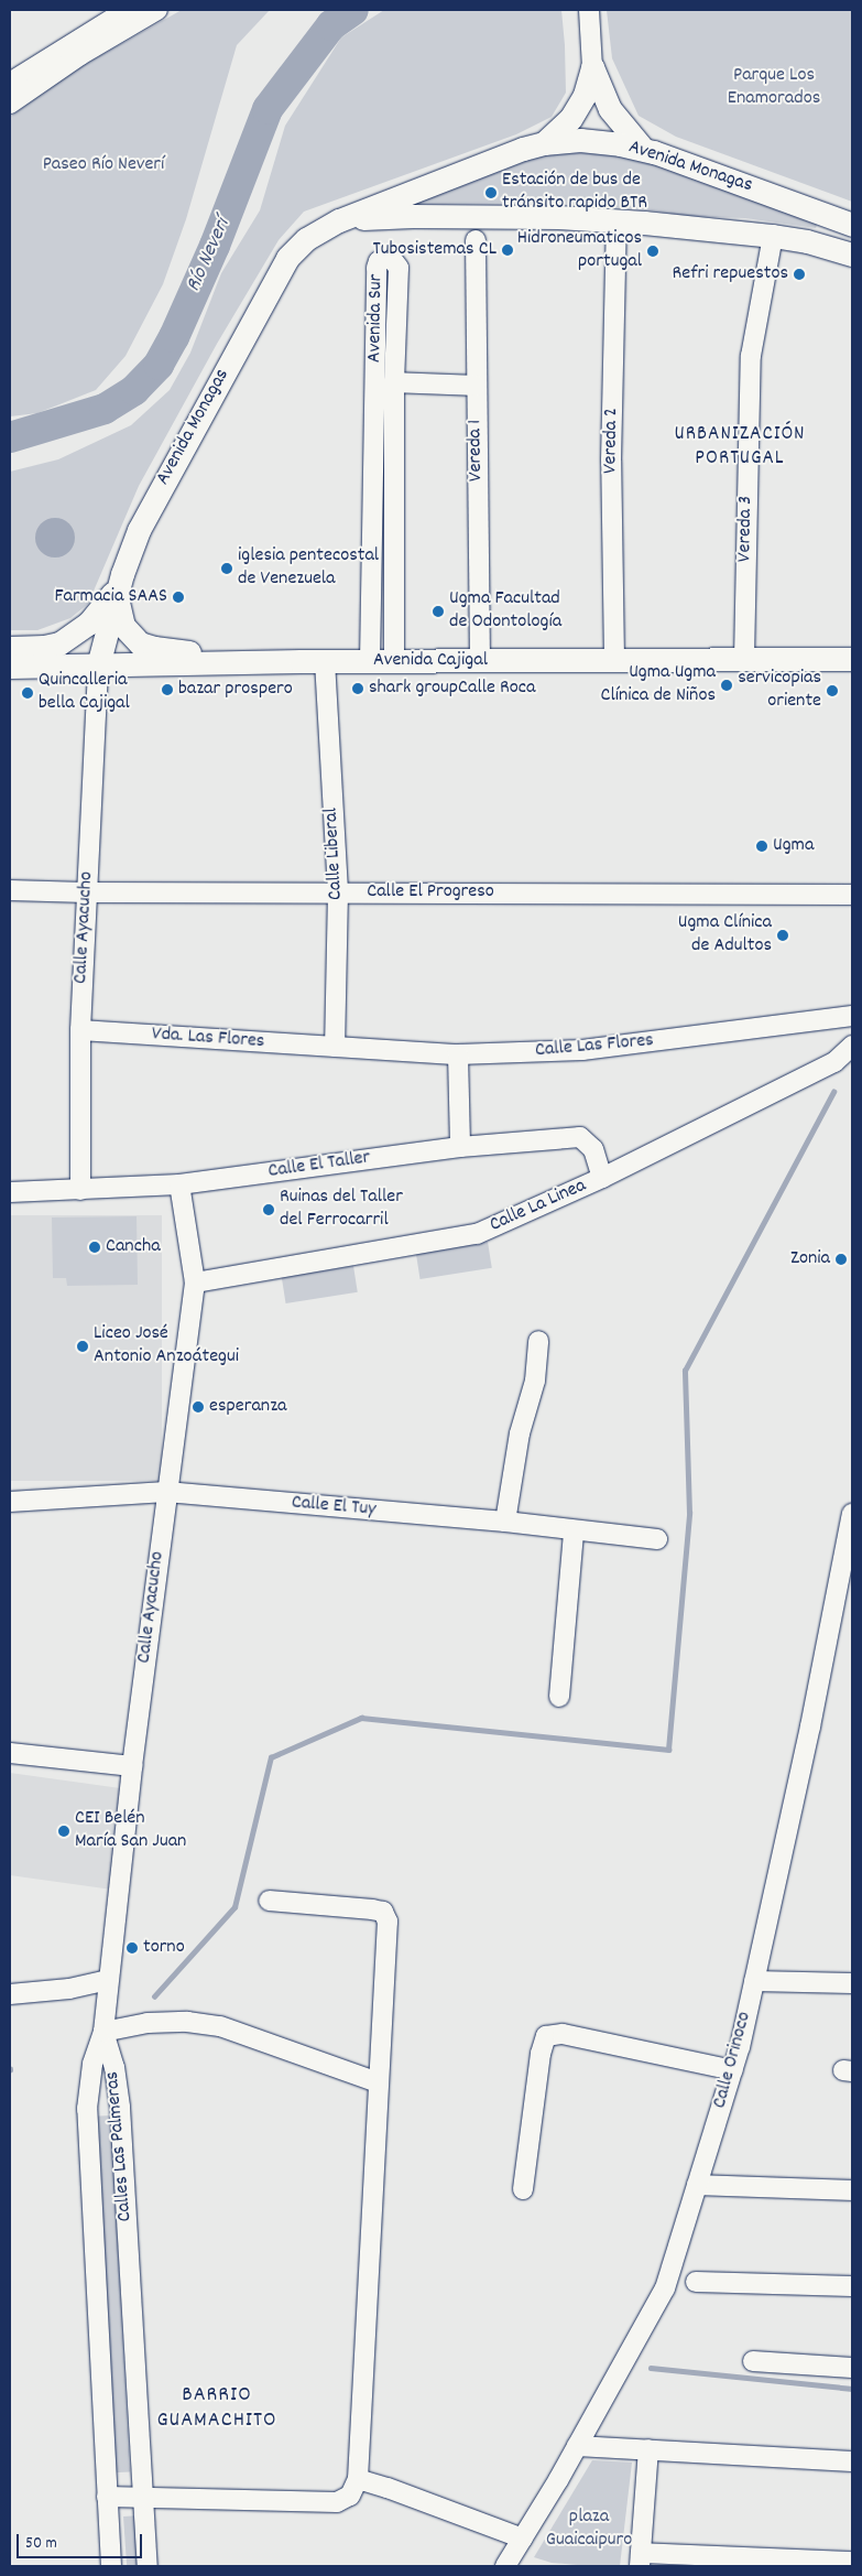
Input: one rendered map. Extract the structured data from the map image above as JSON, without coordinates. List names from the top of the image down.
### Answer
{
  "streets": {
    "main road": ["Avenida Monagas", "Avenida Cajigal"],
    "street": [
      "Avenida Sur",
      "Vereda 2",
      "Vereda 1",
      "Vereda 3",
      "Calle Liberal",
      "Calle El Progreso",
      "Calle Ayacucho",
      "Vda. Las Flores",
      "Calle Las Flores",
      "Calle El Taller",
      "Calle La Linea",
      "Calle El Tuy",
      "Calle Orinoco",
      "Calles Las Palmeras"
    ]
  },
  "crossings": [
    ["Avenida Monagas", "Vereda 2"],
    ["Avenida Monagas", "Vereda 3"],
    ["Avenida Monagas", "Avenida Cajigal"],
    ["Avenida Monagas", "Calle Ayacucho"],
    ["Avenida Sur", "Avenida Cajigal"],
    ["Vereda 2", "Avenida Cajigal"],
    ["Vereda 1", "Avenida Cajigal"],
    ["Vereda 3", "Avenida Cajigal"],
    ["Avenida Cajigal", "Calle Liberal"],
    ["Avenida Cajigal", "Calle Ayacucho"],
    ["Calle Liberal", "Calle El Progreso"],
    ["Calle Liberal", "Vda. Las Flores"],
    ["Calle Liberal", "Calle Las Flores"],
    ["Calle El Progreso", "Calle Ayacucho"],
    ["Calle Ayacucho", "Vda. Las Flores"],
    ["Calle Ayacucho", "Calle El Taller"],
    ["Calle Ayacucho", "Calle La Linea"],
    ["Calle Ayacucho", "Calle El Tuy"],
    ["Calle Ayacucho", "Calles Las Palmeras"],
    ["Vda. Las Flores", "Calle Las Flores"],
    ["Calle El Taller", "Calle La Linea"]
  ],
  "districts": ["URBANIZACIÓN PORTUGAL", "BARRIO GUAMACHITO"],
  "water": ["Río Neverí"],
  "parks": ["Parque Los Enamorados", "Paseo Río Neverí", "plaza Guaicaipuro"],
  "places": [
    "Estación de bus de tránsito rapido BTR",
    "Tubosistemas CL",
    "Hidroneumaticos portugal",
    "Refri repuestos",
    "iglesia pentecostal de Venezuela",
    "Farmacia SAAS",
    "Ugma Facultad de Odontología",
    "Ugma Ugma Clínica de Niños",
    "shark groupCalle Roca",
    "bazar prospero",
    "servicopias oriente",
    "Quincalleria bella Cajigal",
    "Ugma",
    "Ugma Clínica de Adultos",
    "Ruinas del Taller del Ferrocarril",
    "Cancha",
    "Zonia",
    "Liceo José Antonio Anzoátegui",
    "esperanza",
    "CEI Belén María San Juan",
    "torno"
  ],
  "scale_bar": "50 m"
}
